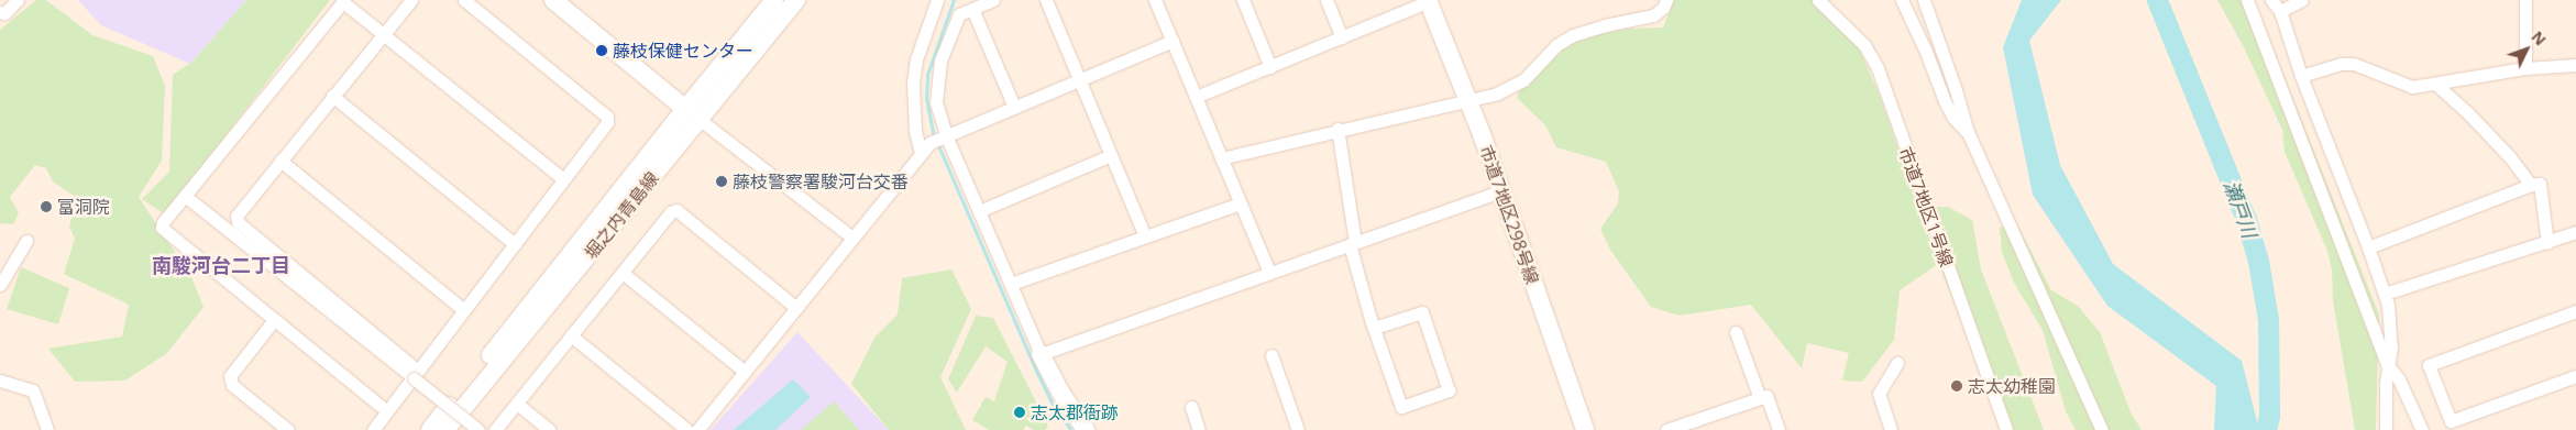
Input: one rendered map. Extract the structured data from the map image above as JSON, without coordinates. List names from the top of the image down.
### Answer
{
  "streets": {
    "main road": ["市道7地区298号線", "堀之内青島線"],
    "street": ["市道7地区1号線"]
  },
  "districts": ["南駿河台二丁目"],
  "water": ["瀬戸川"],
  "places": [
    "藤枝保健センター",
    "藤枝警察署駿河台交番",
    "富洞院",
    "志太幼稚園",
    "志太郡衙跡"
  ],
  "north": "top right"
}
